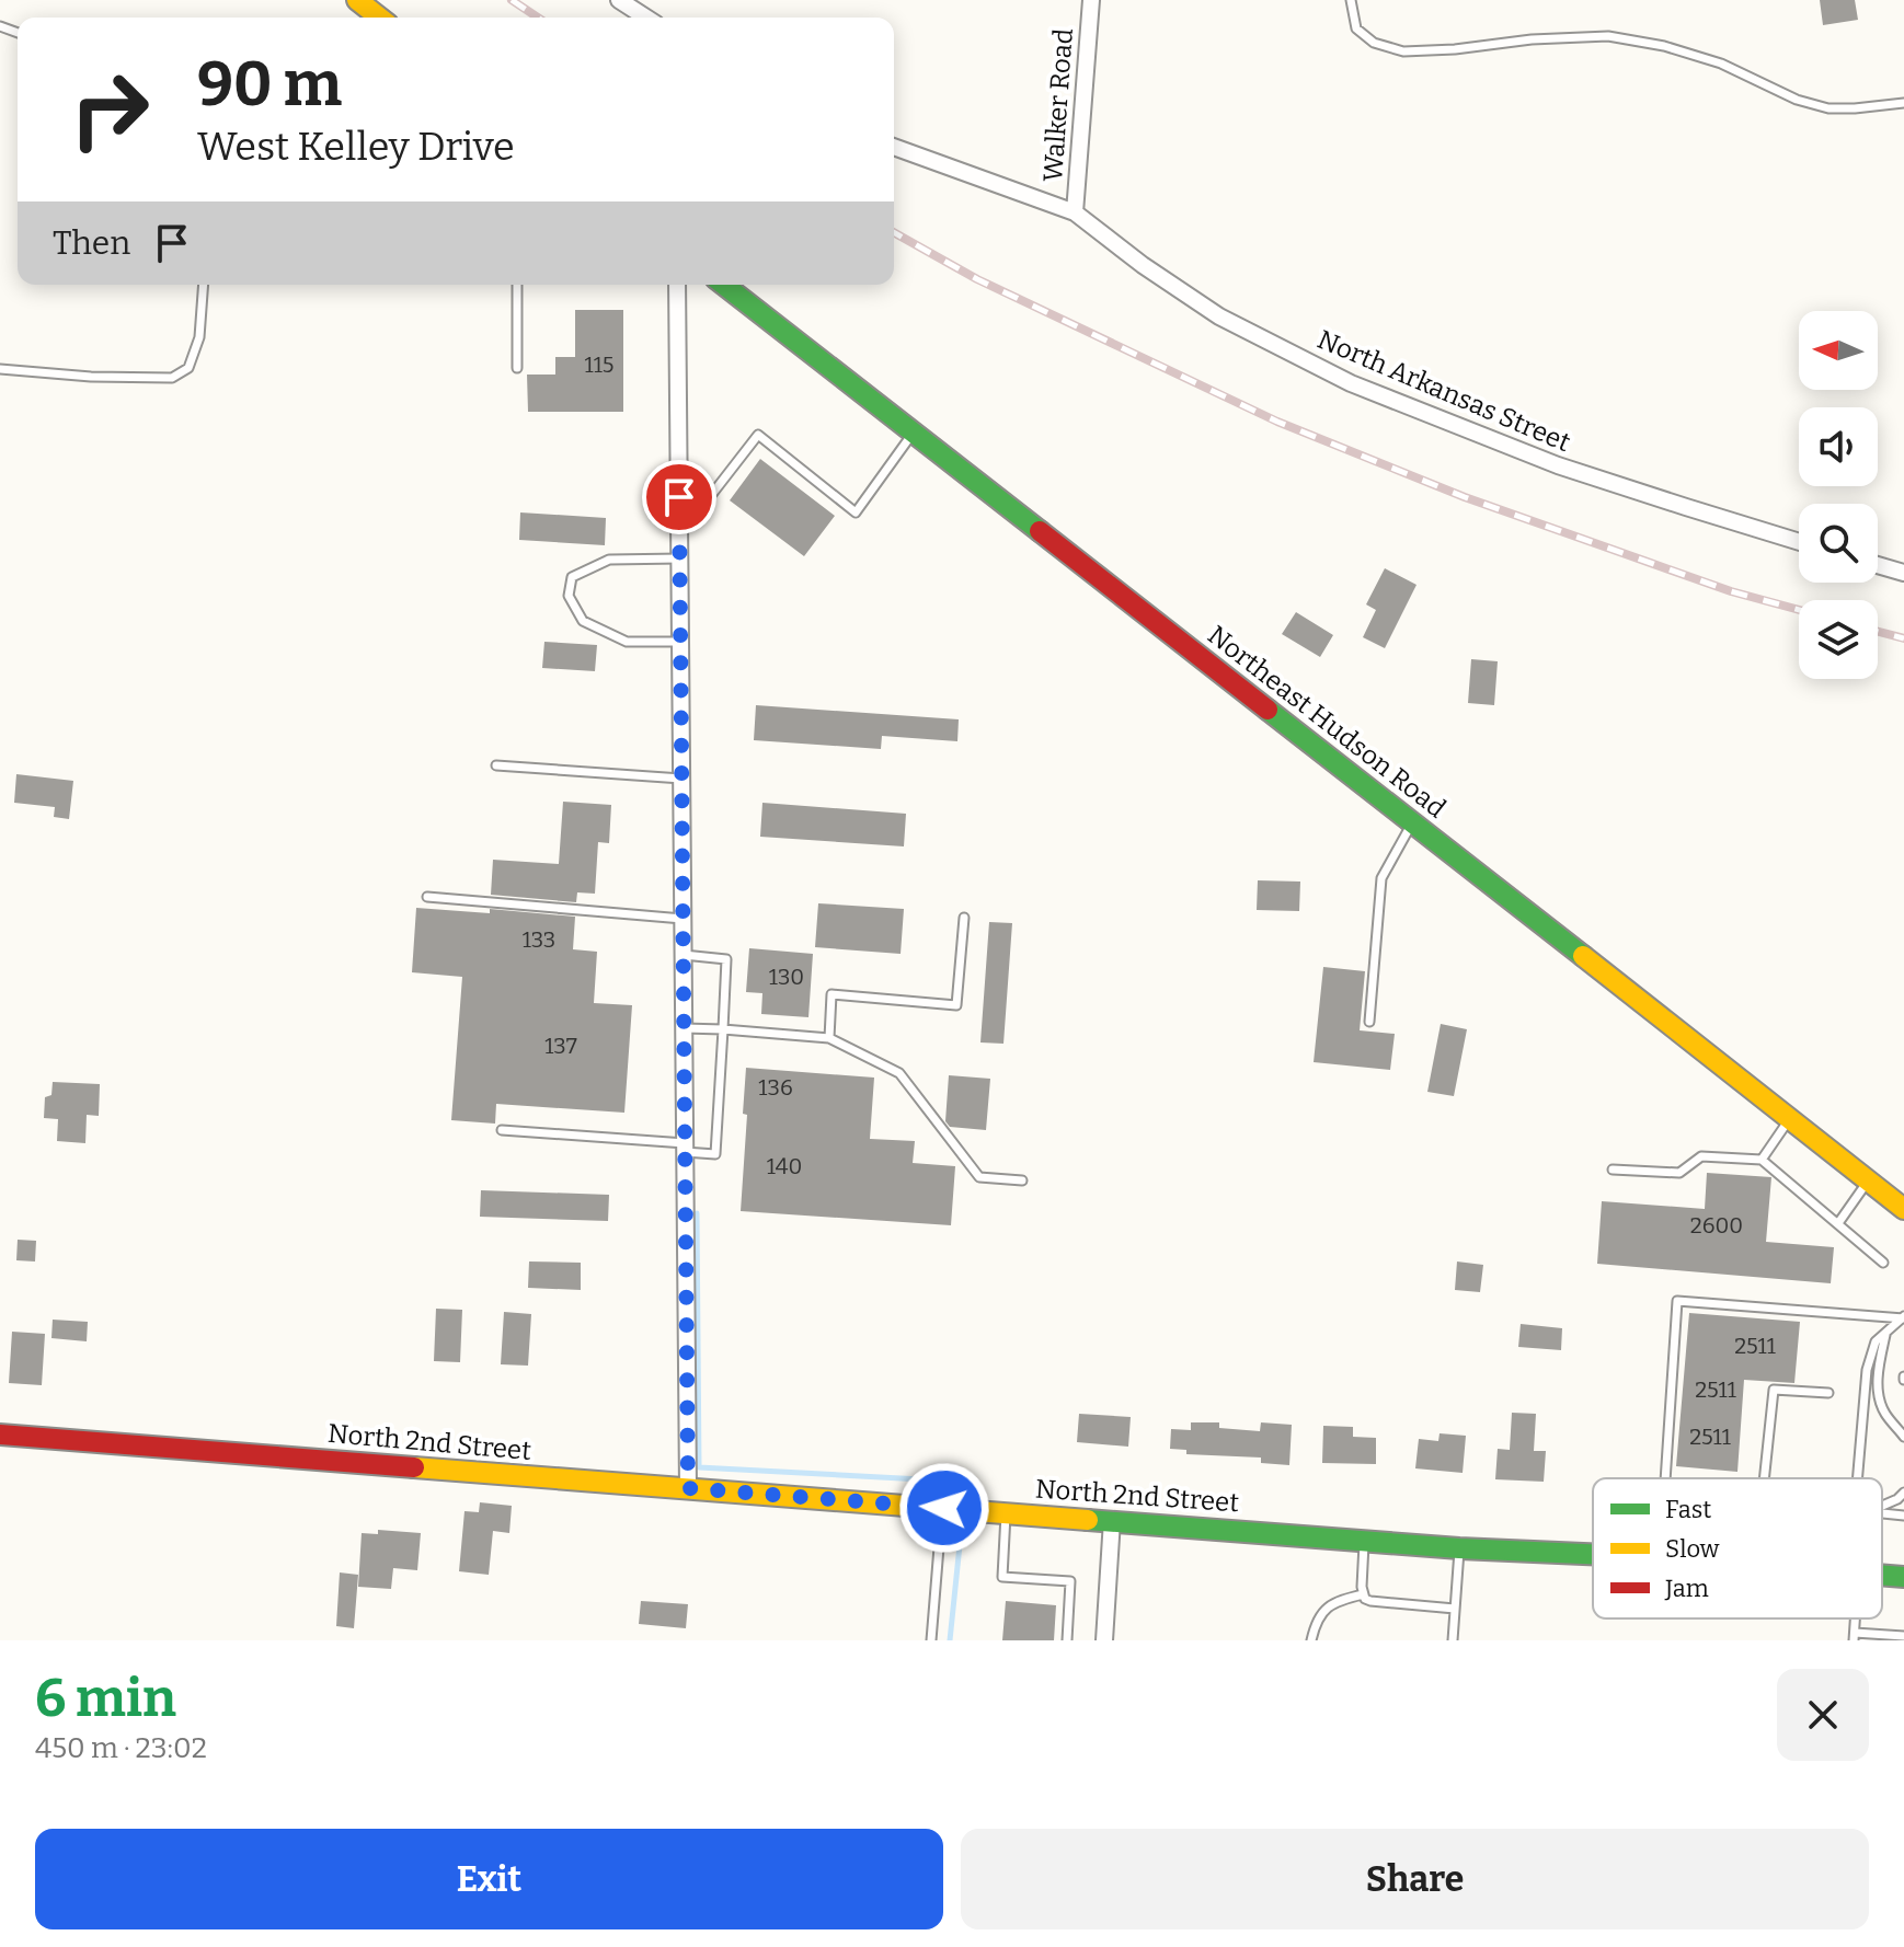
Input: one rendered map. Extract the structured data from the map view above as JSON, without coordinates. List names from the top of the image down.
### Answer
{
  "streets": {
    "main road": ["Northeast Hudson Road", "North 2nd Street"],
    "street": ["Walker Road", "North Arkansas Street"]
  },
  "crossings": [
    ["Walker Road", "North Arkansas Street"]
  ],
  "house_numbers": [
    "115",
    "133",
    "130",
    "137",
    "136",
    "140",
    "2600",
    "2511",
    "2511",
    "2511"
  ],
  "legend": ["Fast", "Slow", "Jam"],
  "north": "left",
  "page": {
    "turn": ["90 m", "West Kelley Drive"],
    "then": "Then",
    "heading": ["6 min", "450 m · 23:02"],
    "buttons": ["Exit", "Share"]
  }
}
